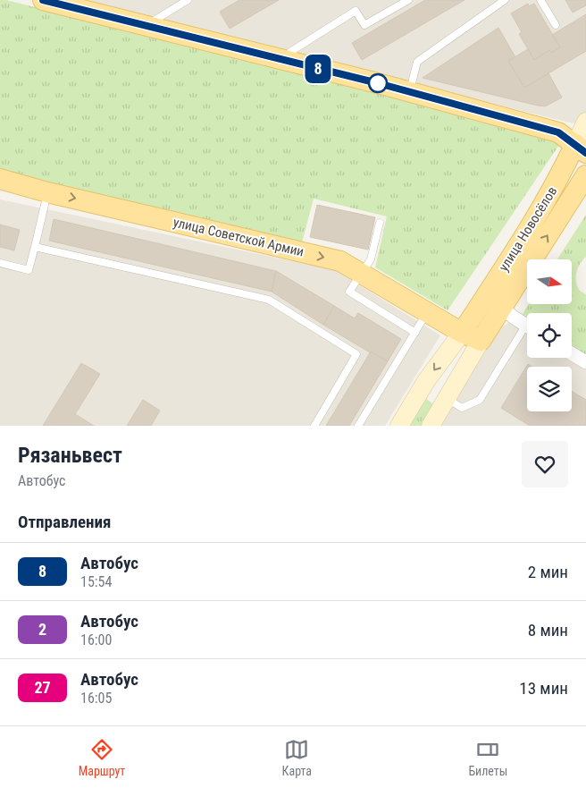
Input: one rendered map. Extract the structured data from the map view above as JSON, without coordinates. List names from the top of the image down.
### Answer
{
  "streets": {
    "main road": ["улица Новосёлов", "улица Советской Армии"]
  },
  "crossings": [
    ["улица Новосёлов", "улица Советской Армии"]
  ],
  "one_way": ["улица Советской Армии"],
  "lines": ["bus line 8"],
  "north": "right",
  "page": {
    "on_map": "8",
    "heading": [
      ["Рязаньвест", "Автобус"],
      "Отправления"
    ],
    "list": [
      {
        "mark": "8",
        "name": "Автобус",
        "note": "15:54",
        "value": "2 мин"
      },
      {
        "mark": "2",
        "name": "Автобус",
        "note": "16:00",
        "value": "8 мин"
      },
      {
        "mark": "27",
        "name": "Автобус",
        "note": "16:05",
        "value": "13 мин"
      }
    ],
    "tabs": ["Маршрут", "Карта", "Билеты"]
  }
}
